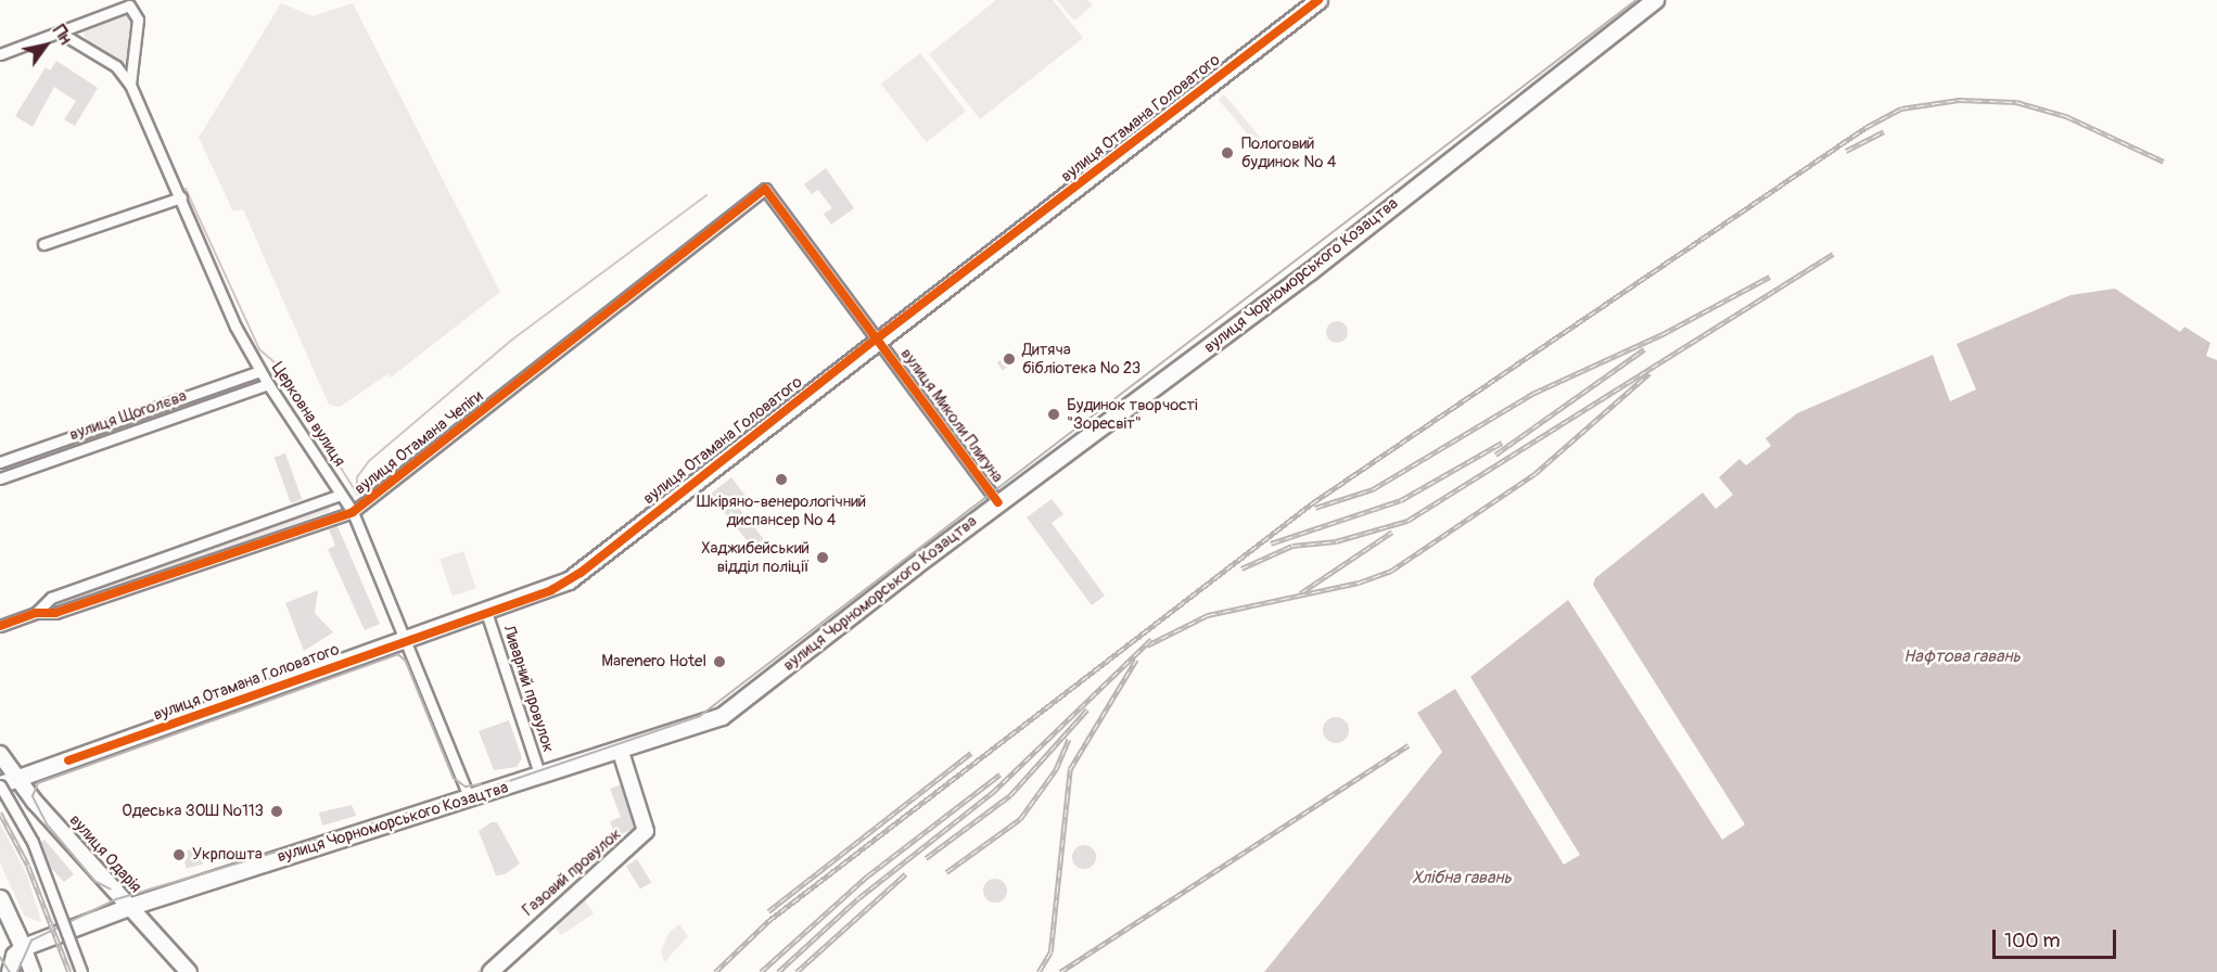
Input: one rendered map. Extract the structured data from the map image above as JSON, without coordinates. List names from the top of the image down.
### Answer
{
  "streets": {
    "main road": ["вулиця Отамана Головатого", "вулиця Чорноморського Козацтва"],
    "street": [
      "Церковна вулиця",
      "вулиця Щоголєва",
      "вулиця Миколи Плигуна",
      "вулиця Отамана Чепіги",
      "Ливарний провулок",
      "вулиця Одарія",
      "Газовий провулок"
    ]
  },
  "crossings": [
    ["вулиця Отамана Головатого", "Церковна вулиця"],
    ["вулиця Отамана Головатого", "вулиця Миколи Плигуна"],
    ["вулиця Отамана Головатого", "Ливарний провулок"],
    ["вулиця Отамана Головатого", "вулиця Одарія"],
    ["вулиця Чорноморського Козацтва", "Церковна вулиця"],
    ["вулиця Чорноморського Козацтва", "вулиця Миколи Плигуна"],
    ["вулиця Чорноморського Козацтва", "Ливарний провулок"],
    ["вулиця Чорноморського Козацтва", "вулиця Одарія"],
    ["вулиця Чорноморського Козацтва", "Газовий провулок"],
    ["Церковна вулиця", "вулиця Щоголєва"],
    ["Церковна вулиця", "вулиця Отамана Чепіги"],
    ["вулиця Миколи Плигуна", "вулиця Отамана Чепіги"]
  ],
  "water": ["Нафтова гавань", "Хлібна гавань"],
  "places": [
    "Пологовий будинок № 4",
    "Дитяча бібліотека № 23",
    "Будинок творчості \"Зоресвіт\"",
    "Шкіряно-венерологічний диспансер № 4",
    "Хаджибейський відділ поліції",
    "Marenero Hotel",
    "Одеська ЗОШ №113",
    "Укрпошта"
  ],
  "scale_bar": "100 m",
  "north": "top right"
}
